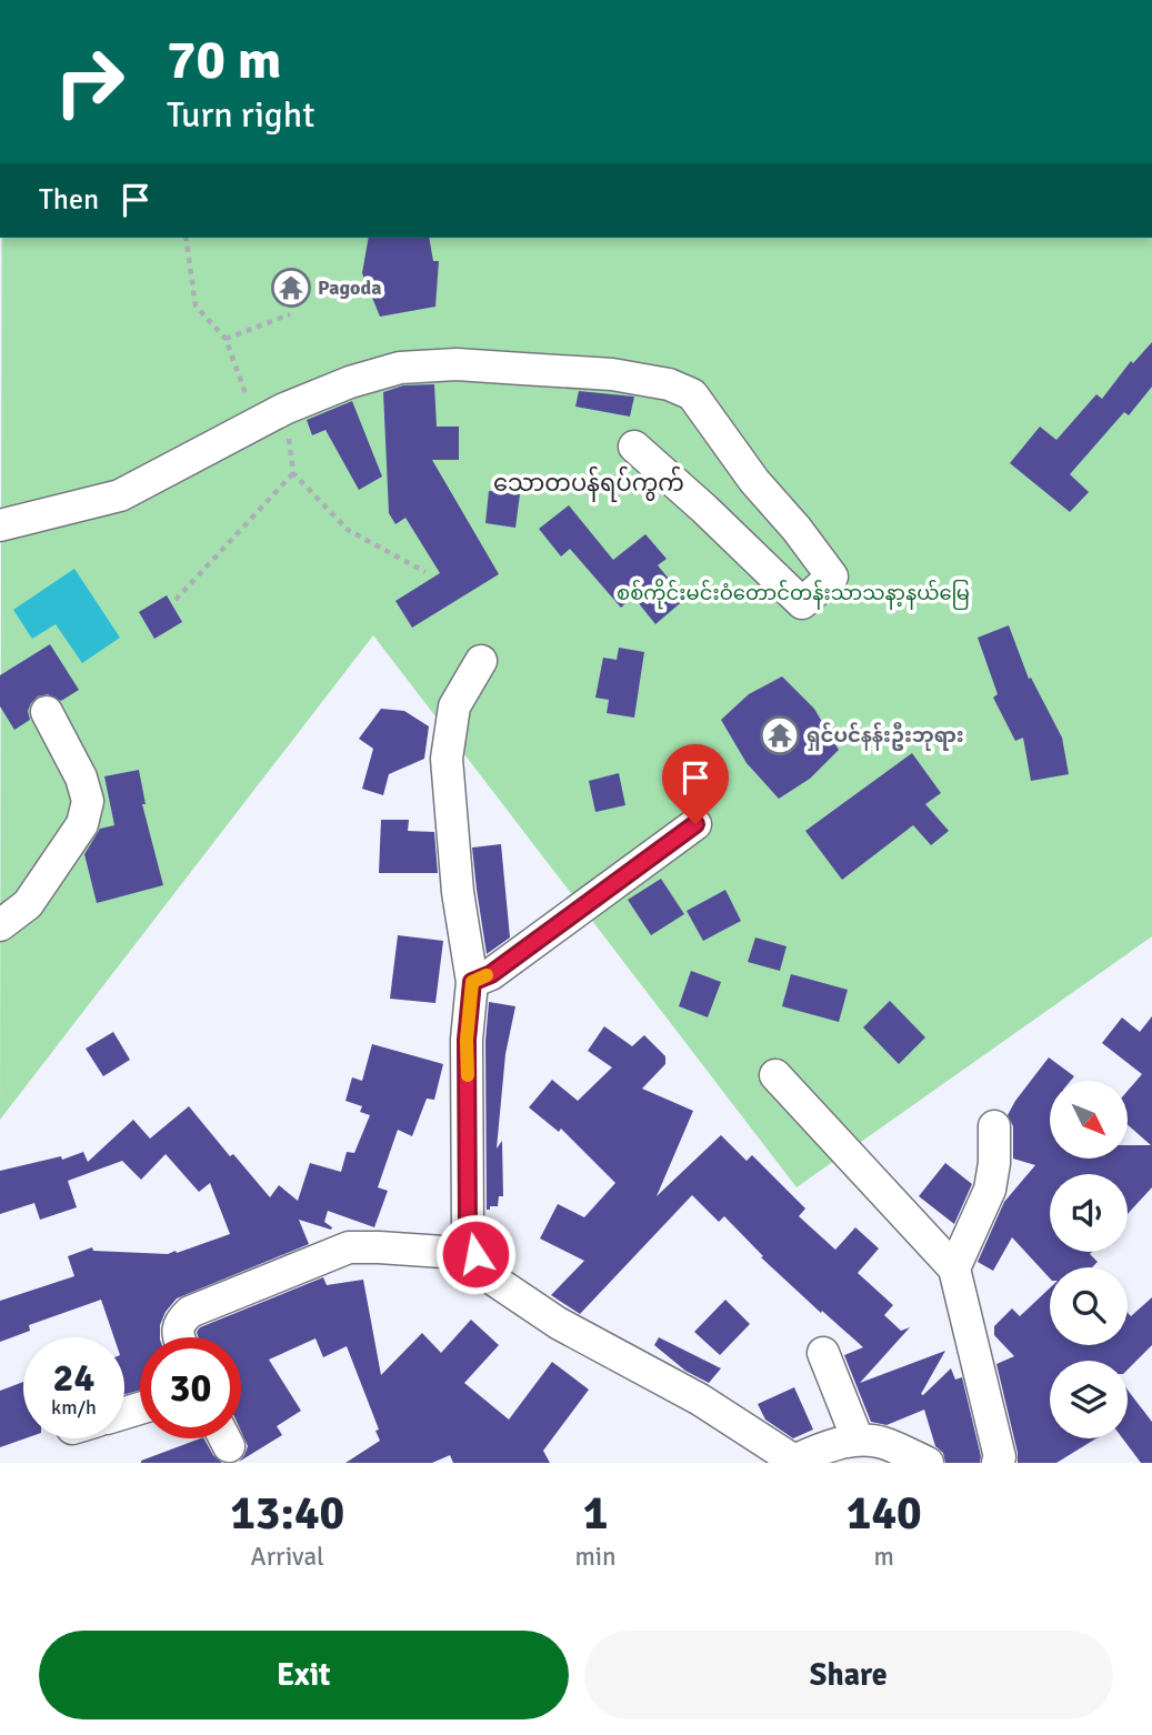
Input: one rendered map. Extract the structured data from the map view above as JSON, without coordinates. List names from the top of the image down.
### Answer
{
  "districts": ["သောတပန်ရပ်ကွက်"],
  "parks": ["စစ်ကိုင်းမင်းဝံတောင်တန်းသာသနာ့နယ်မြေ"],
  "places": {
    "temple": ["Pagoda", "ရှင်ပင်နန်းဦးဘုရား"]
  },
  "north": "bottom right",
  "page": {
    "turn": ["70 m", "Turn right"],
    "then": "Then",
    "speed": "24 km/h",
    "limit": "30",
    "eta": [
      "13:40",
      "Arrival",
      "1",
      "min",
      "140",
      "m"
    ],
    "buttons": ["Exit", "Share"]
  }
}
